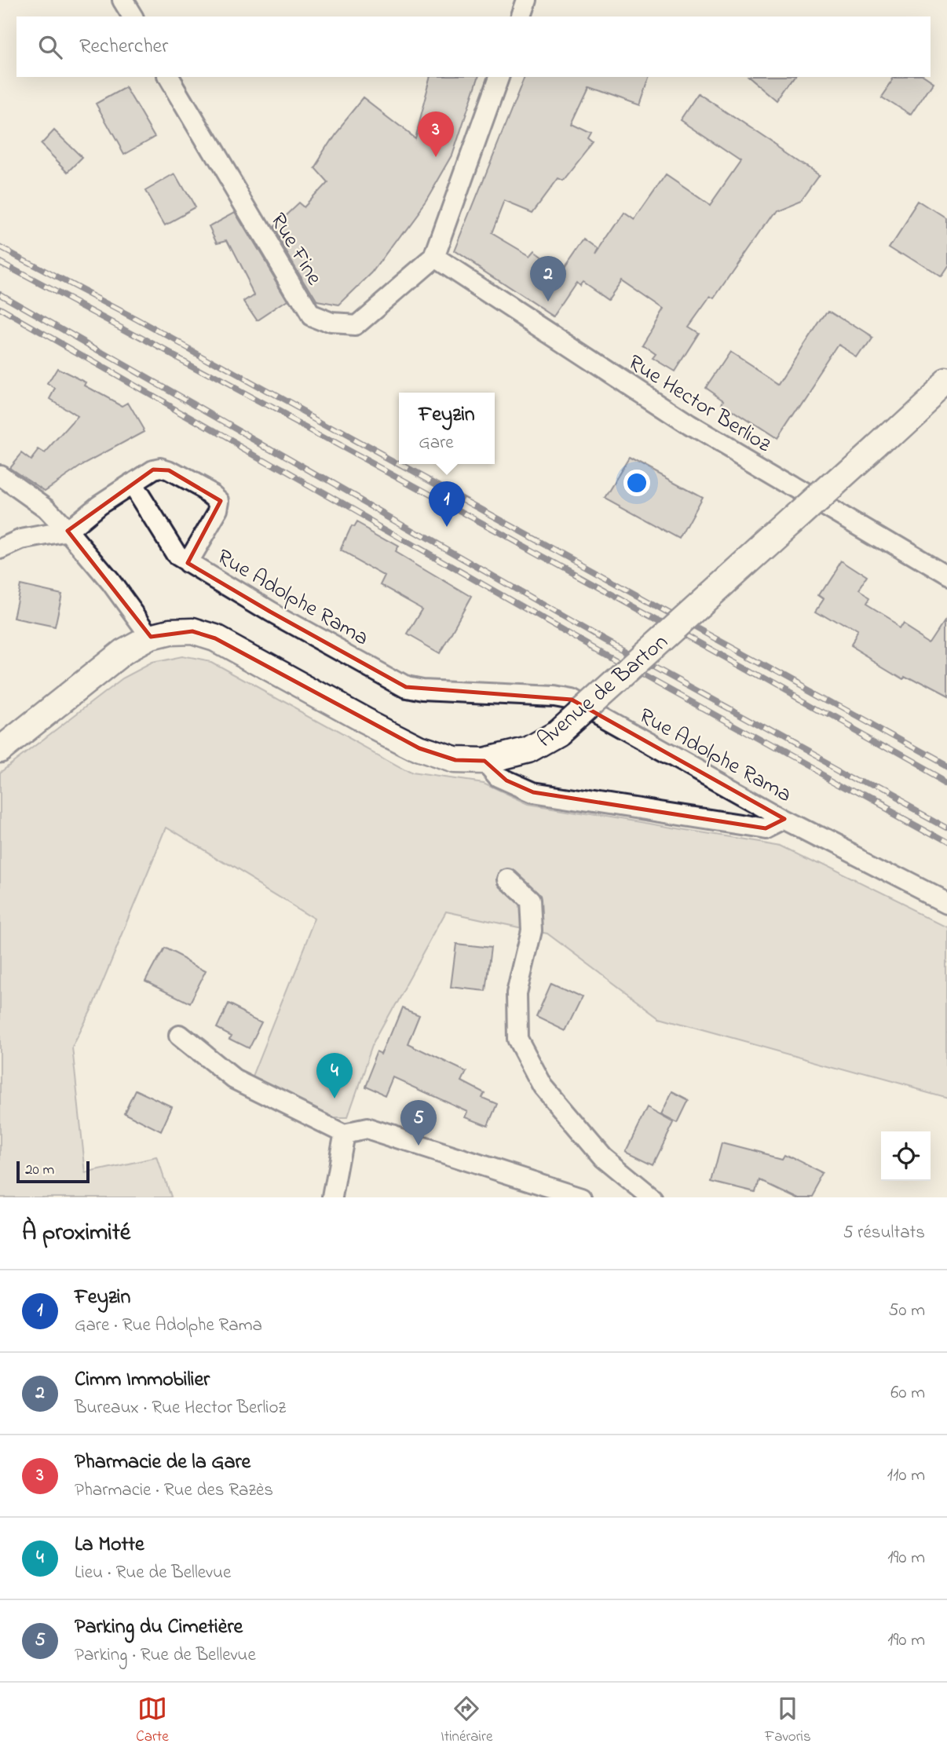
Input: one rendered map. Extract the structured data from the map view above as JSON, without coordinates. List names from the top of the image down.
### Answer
{
  "streets": {
    "street": [
      "Rue Fine",
      "Rue Hector Berlioz",
      "Rue Adolphe Rama",
      "Avenue de Barton"
    ]
  },
  "crossings": [
    ["Rue Fine", "Rue Hector Berlioz"]
  ],
  "scale_bar": "20 m",
  "page": {
    "search": "Rechercher",
    "pins": [
      "3",
      "2",
      "1",
      "4",
      "5"
    ],
    "popup": ["Feyzin", "Gare"],
    "scale": "20 m",
    "heading": ["À proximité", "5 résultats"],
    "list": [
      {
        "mark": "1",
        "name": "Feyzin",
        "note": "Gare · Rue Adolphe Rama",
        "value": "50 m"
      },
      {
        "mark": "2",
        "name": "Cimm Immobilier",
        "note": "Bureaux · Rue Hector Berlioz",
        "value": "60 m"
      },
      {
        "mark": "3",
        "name": "Pharmacie de la Gare",
        "note": "Pharmacie · Rue des Razès",
        "value": "110 m"
      },
      {
        "mark": "4",
        "name": "La Motte",
        "note": "Lieu · Rue de Bellevue",
        "value": "190 m"
      },
      {
        "mark": "5",
        "name": "Parking du Cimetière",
        "note": "Parking · Rue de Bellevue",
        "value": "190 m"
      }
    ],
    "nav": ["Carte", "Itinéraire", "Favoris"]
  }
}
